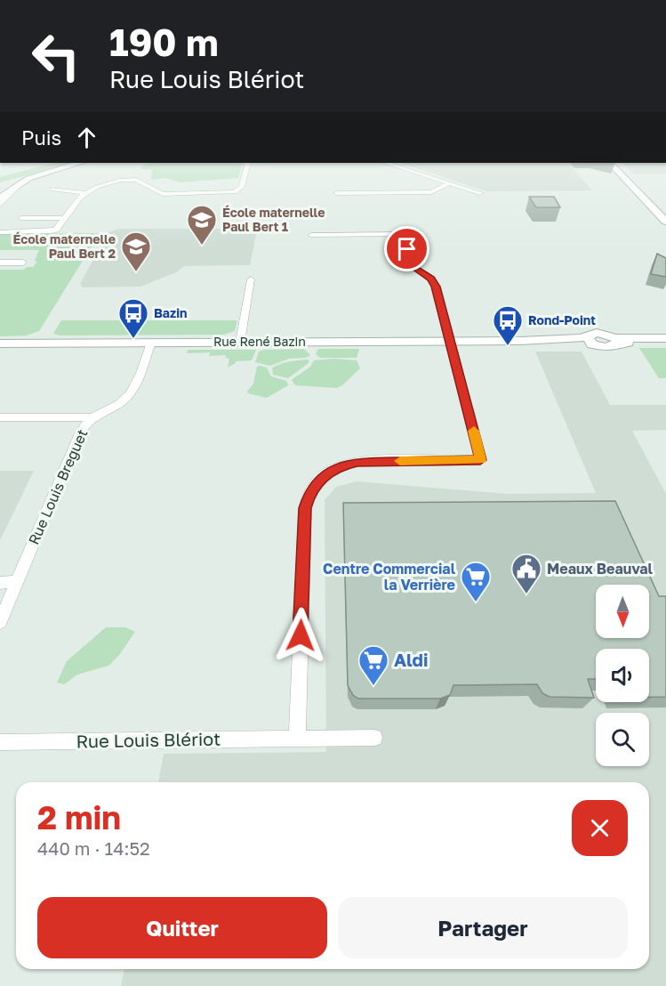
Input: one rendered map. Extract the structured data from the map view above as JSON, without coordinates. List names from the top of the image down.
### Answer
{
  "streets": {
    "street": ["Rue René Bazin", "Rue Louis Breguet", "Rue Louis Blériot"]
  },
  "crossings": [
    ["Rue René Bazin", "Rue Louis Breguet"]
  ],
  "places": {
    "school or university": ["École maternelle Paul Bert 1", "École maternelle Paul Bert 2"],
    "bus stop": ["Bazin", "Rond-Point"],
    "public building": ["Meaux Beauval"],
    "supermarket": ["Centre Commercial la Verrière", "Aldi"]
  },
  "north": "bottom",
  "page": {
    "turn": ["190 m", "Rue Louis Blériot"],
    "then": "Puis",
    "heading": ["2 min", "440 m · 14:52"],
    "buttons": ["Quitter", "Partager"]
  }
}
